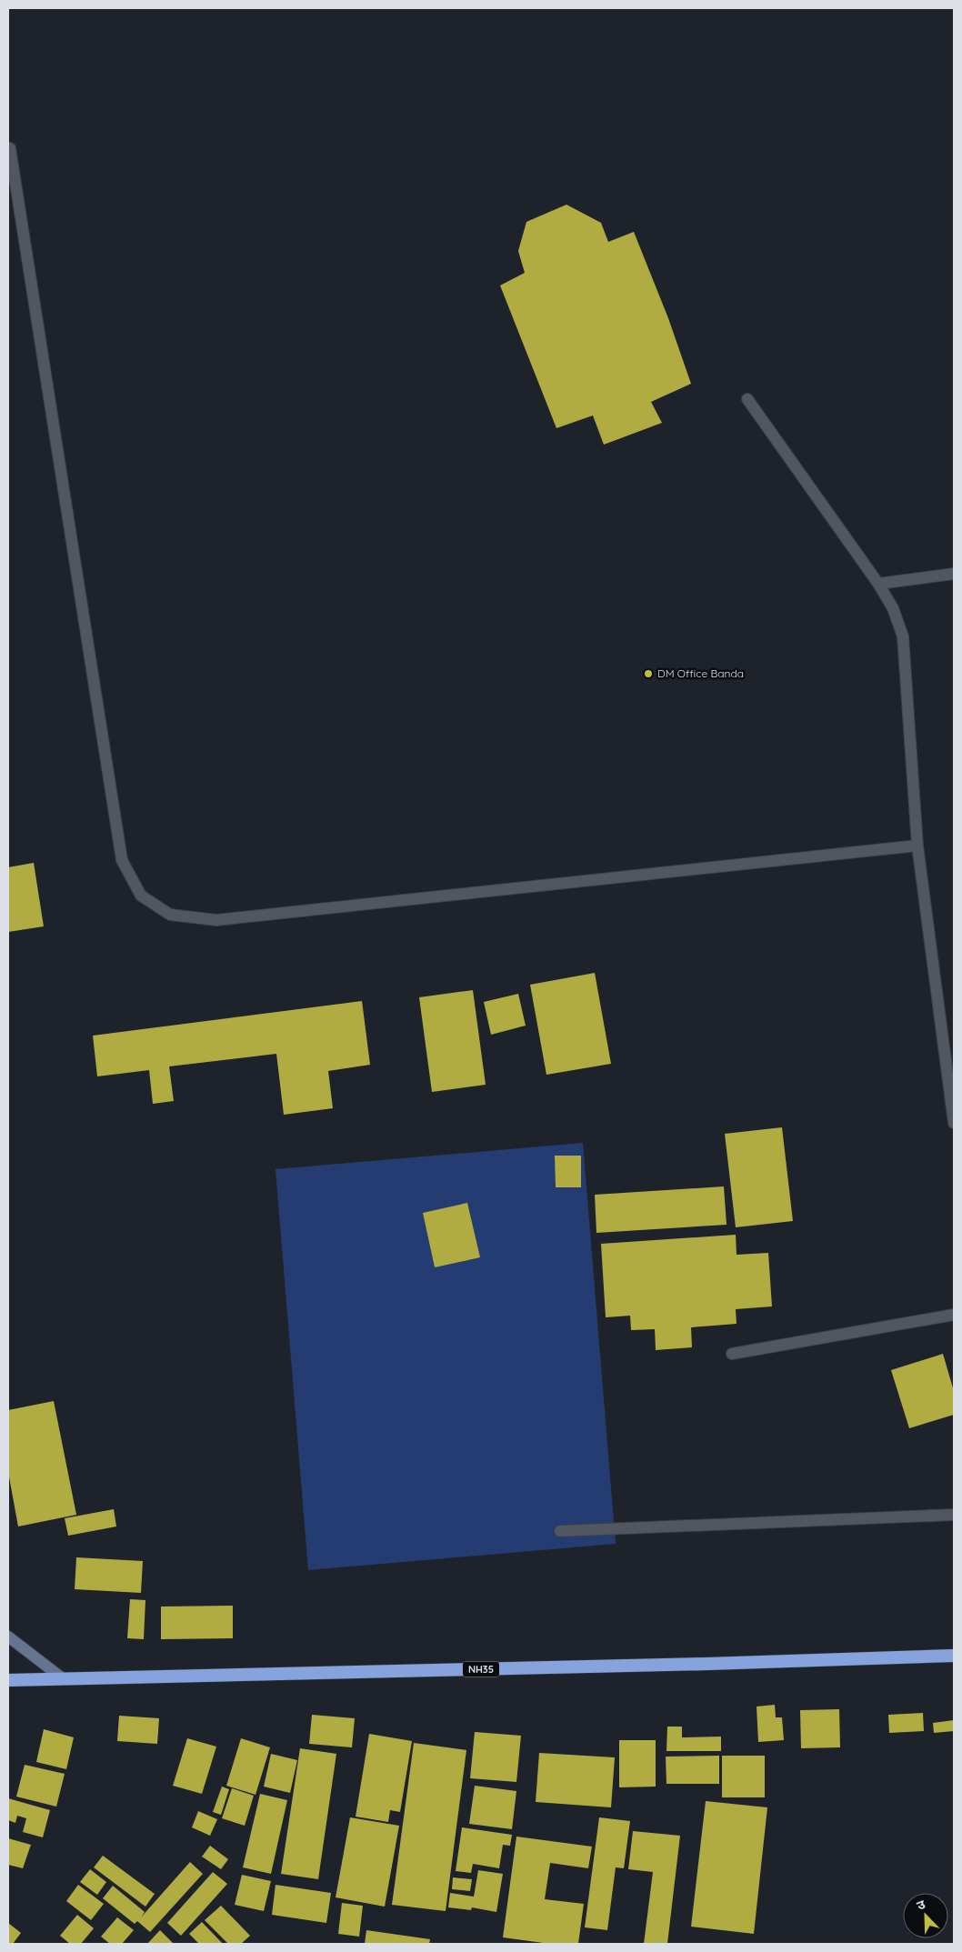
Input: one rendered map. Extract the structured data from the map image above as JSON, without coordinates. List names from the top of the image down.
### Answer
{
  "streets": {
    "highway": ["NH35"]
  },
  "places": ["DM Office Banda"],
  "north": "top left"
}
